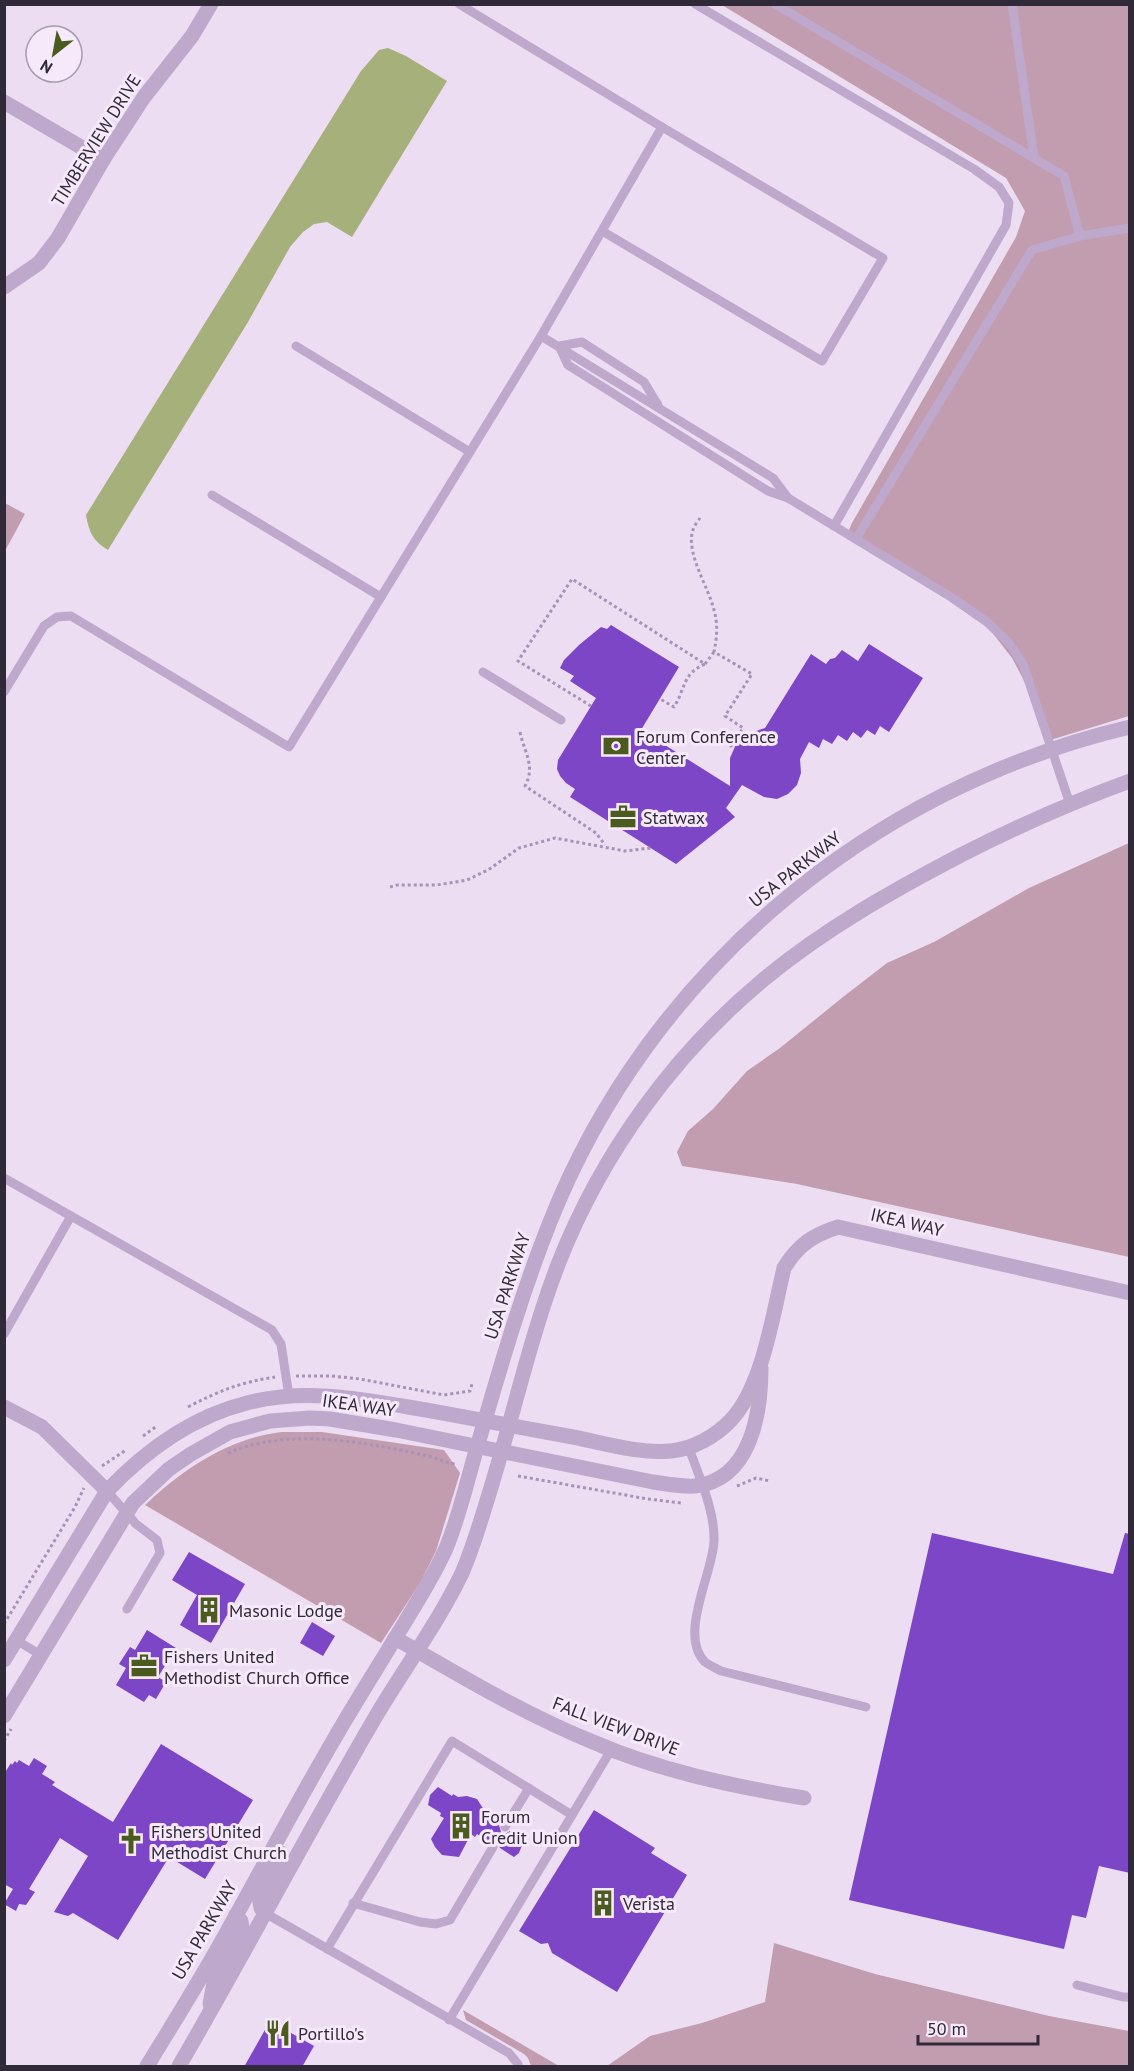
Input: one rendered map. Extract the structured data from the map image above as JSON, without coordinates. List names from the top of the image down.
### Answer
{
  "streets": {
    "street": [
      "TIMBERVIEW DRIVE",
      "USA PARKWAY",
      "IKEA WAY",
      "FALL VIEW DRIVE"
    ]
  },
  "crossings": [
    ["USA PARKWAY", "IKEA WAY"],
    ["USA PARKWAY", "FALL VIEW DRIVE"]
  ],
  "places": {
    "bank": ["Forum Conference Center"],
    "office": ["Statwax", "Fishers United Methodist Church Office"],
    "building": ["Masonic Lodge", "Forum Credit Union", "Verista"],
    "church": ["Fishers United Methodist Church"],
    "restaurant": ["Portillo's"]
  },
  "scale_bar": "50 m",
  "north": "bottom left"
}
